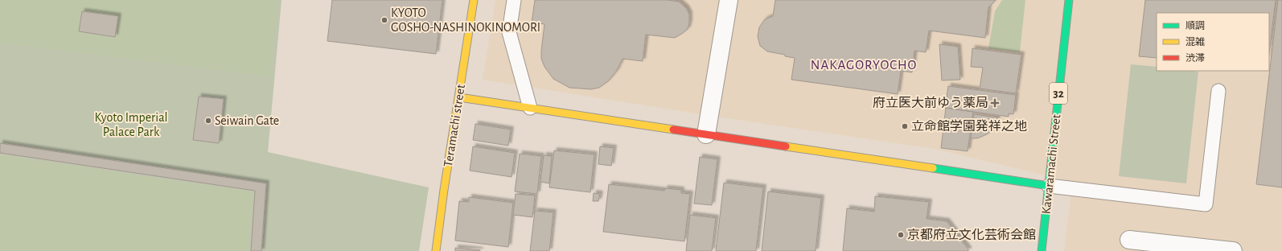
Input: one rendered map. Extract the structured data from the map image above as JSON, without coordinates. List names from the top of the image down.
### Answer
{
  "streets": {
    "street": ["32", "Teramachi street", "Kawaramachi Street"]
  },
  "districts": ["NAKAGORYOCHO"],
  "parks": ["Kyoto Imperial Palace Park"],
  "places": {
    "other": [
      "KYOTO GOSHO-NASHINOKINOMORI",
      "Seiwain Gate",
      "立命館学園発祥之地",
      "京都府立文化芸術会館"
    ],
    "health": ["府立医大前ゆう薬局"]
  },
  "legend": ["順調", "混雑", "渋滞"]
}
